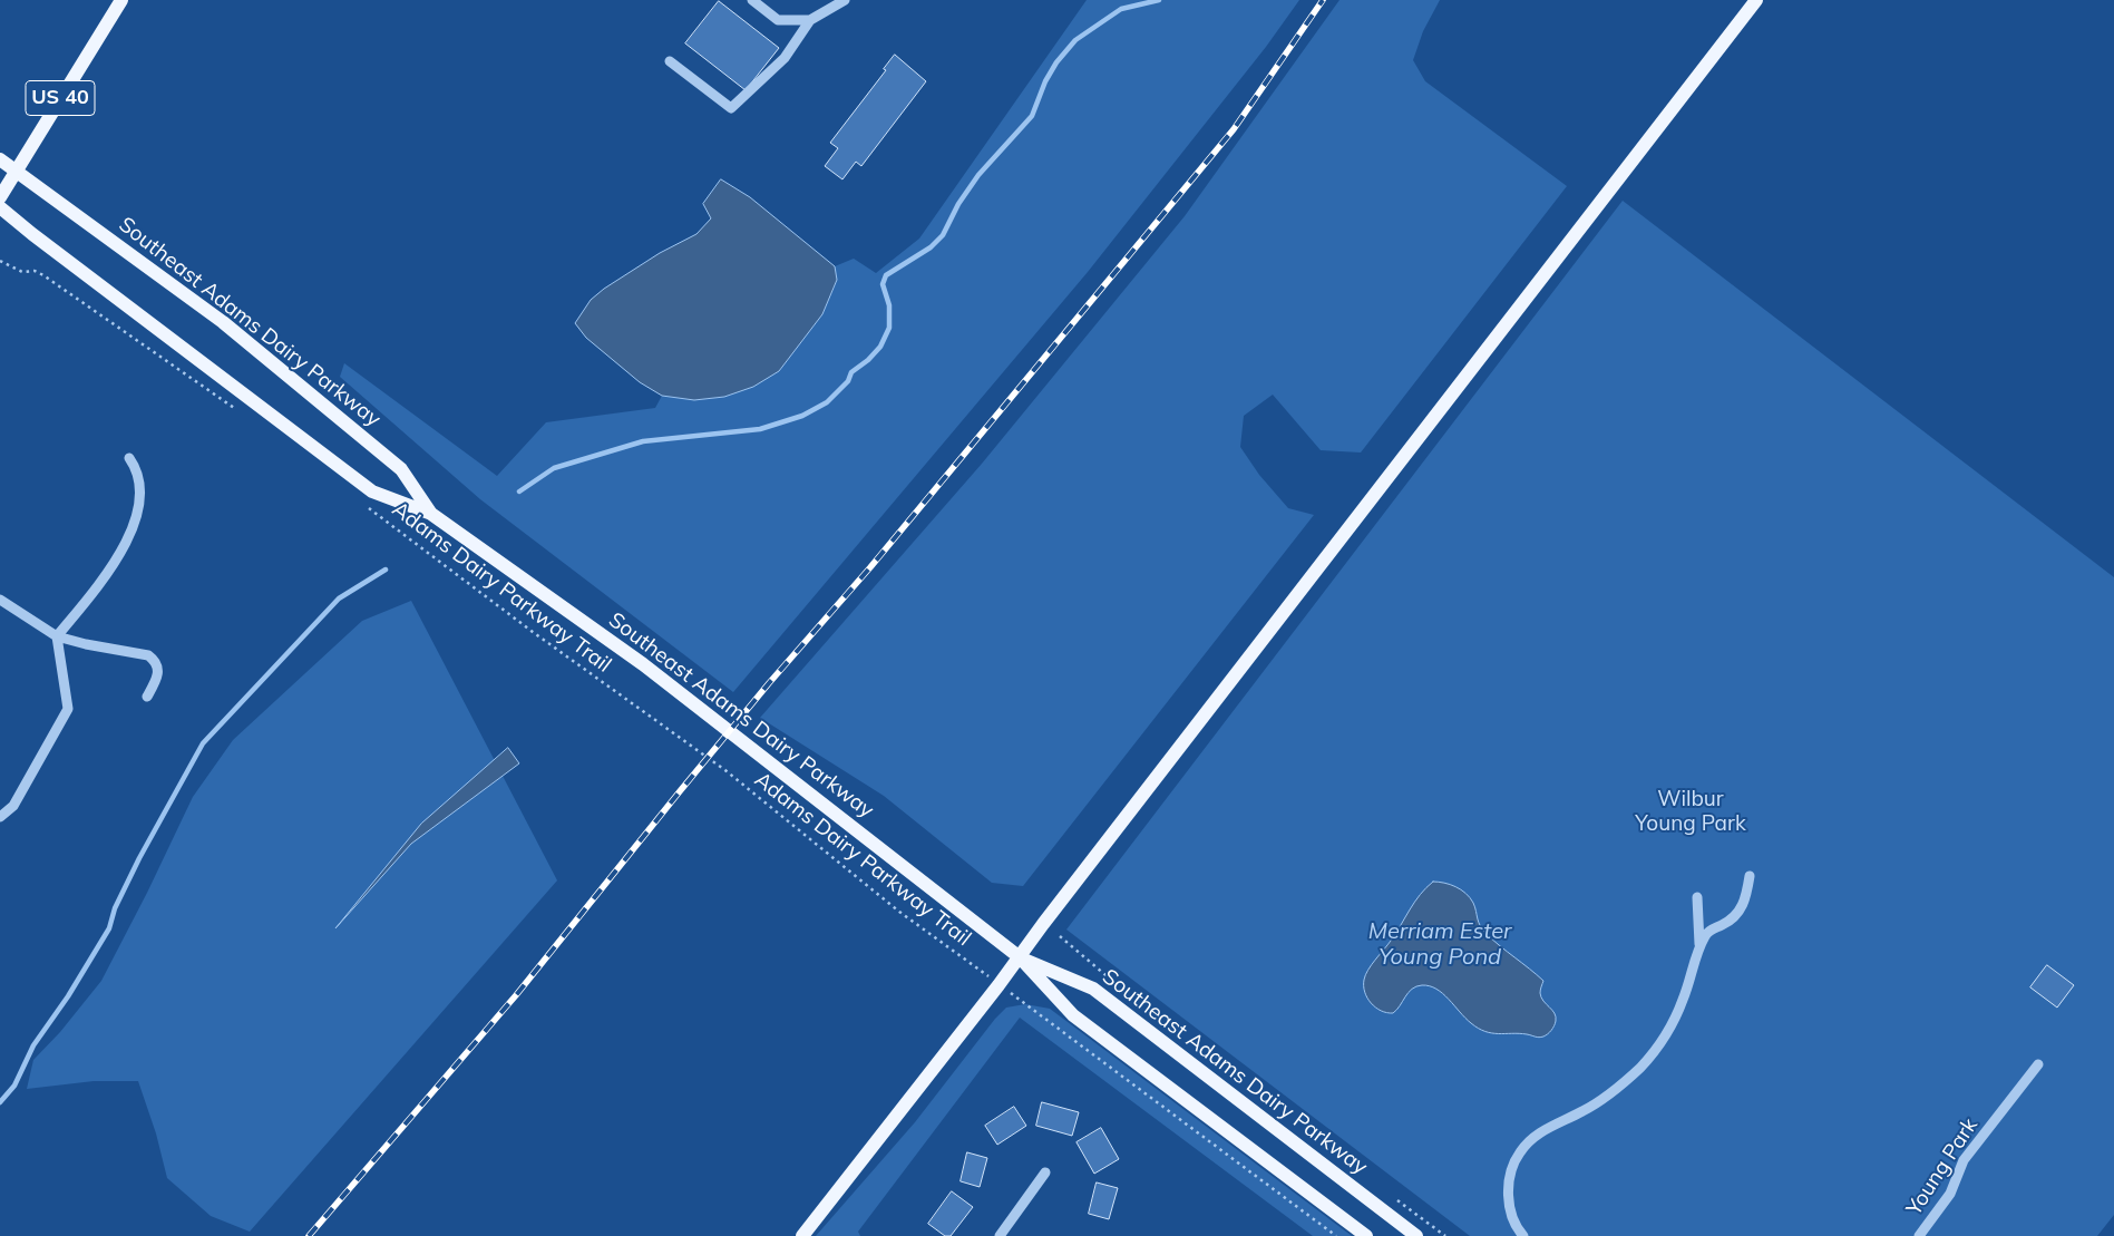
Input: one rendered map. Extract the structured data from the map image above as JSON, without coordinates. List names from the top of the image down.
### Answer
{
  "streets": {
    "main road": ["US 40", "Southeast Adams Dairy Parkway"],
    "street": ["Young Park"],
    "path": ["Adams Dairy Parkway Trail"]
  },
  "crossings": [
    ["US 40", "Southeast Adams Dairy Parkway"]
  ],
  "water": ["Merriam Ester Young Pond"],
  "parks": ["Wilbur Young Park"]
}
